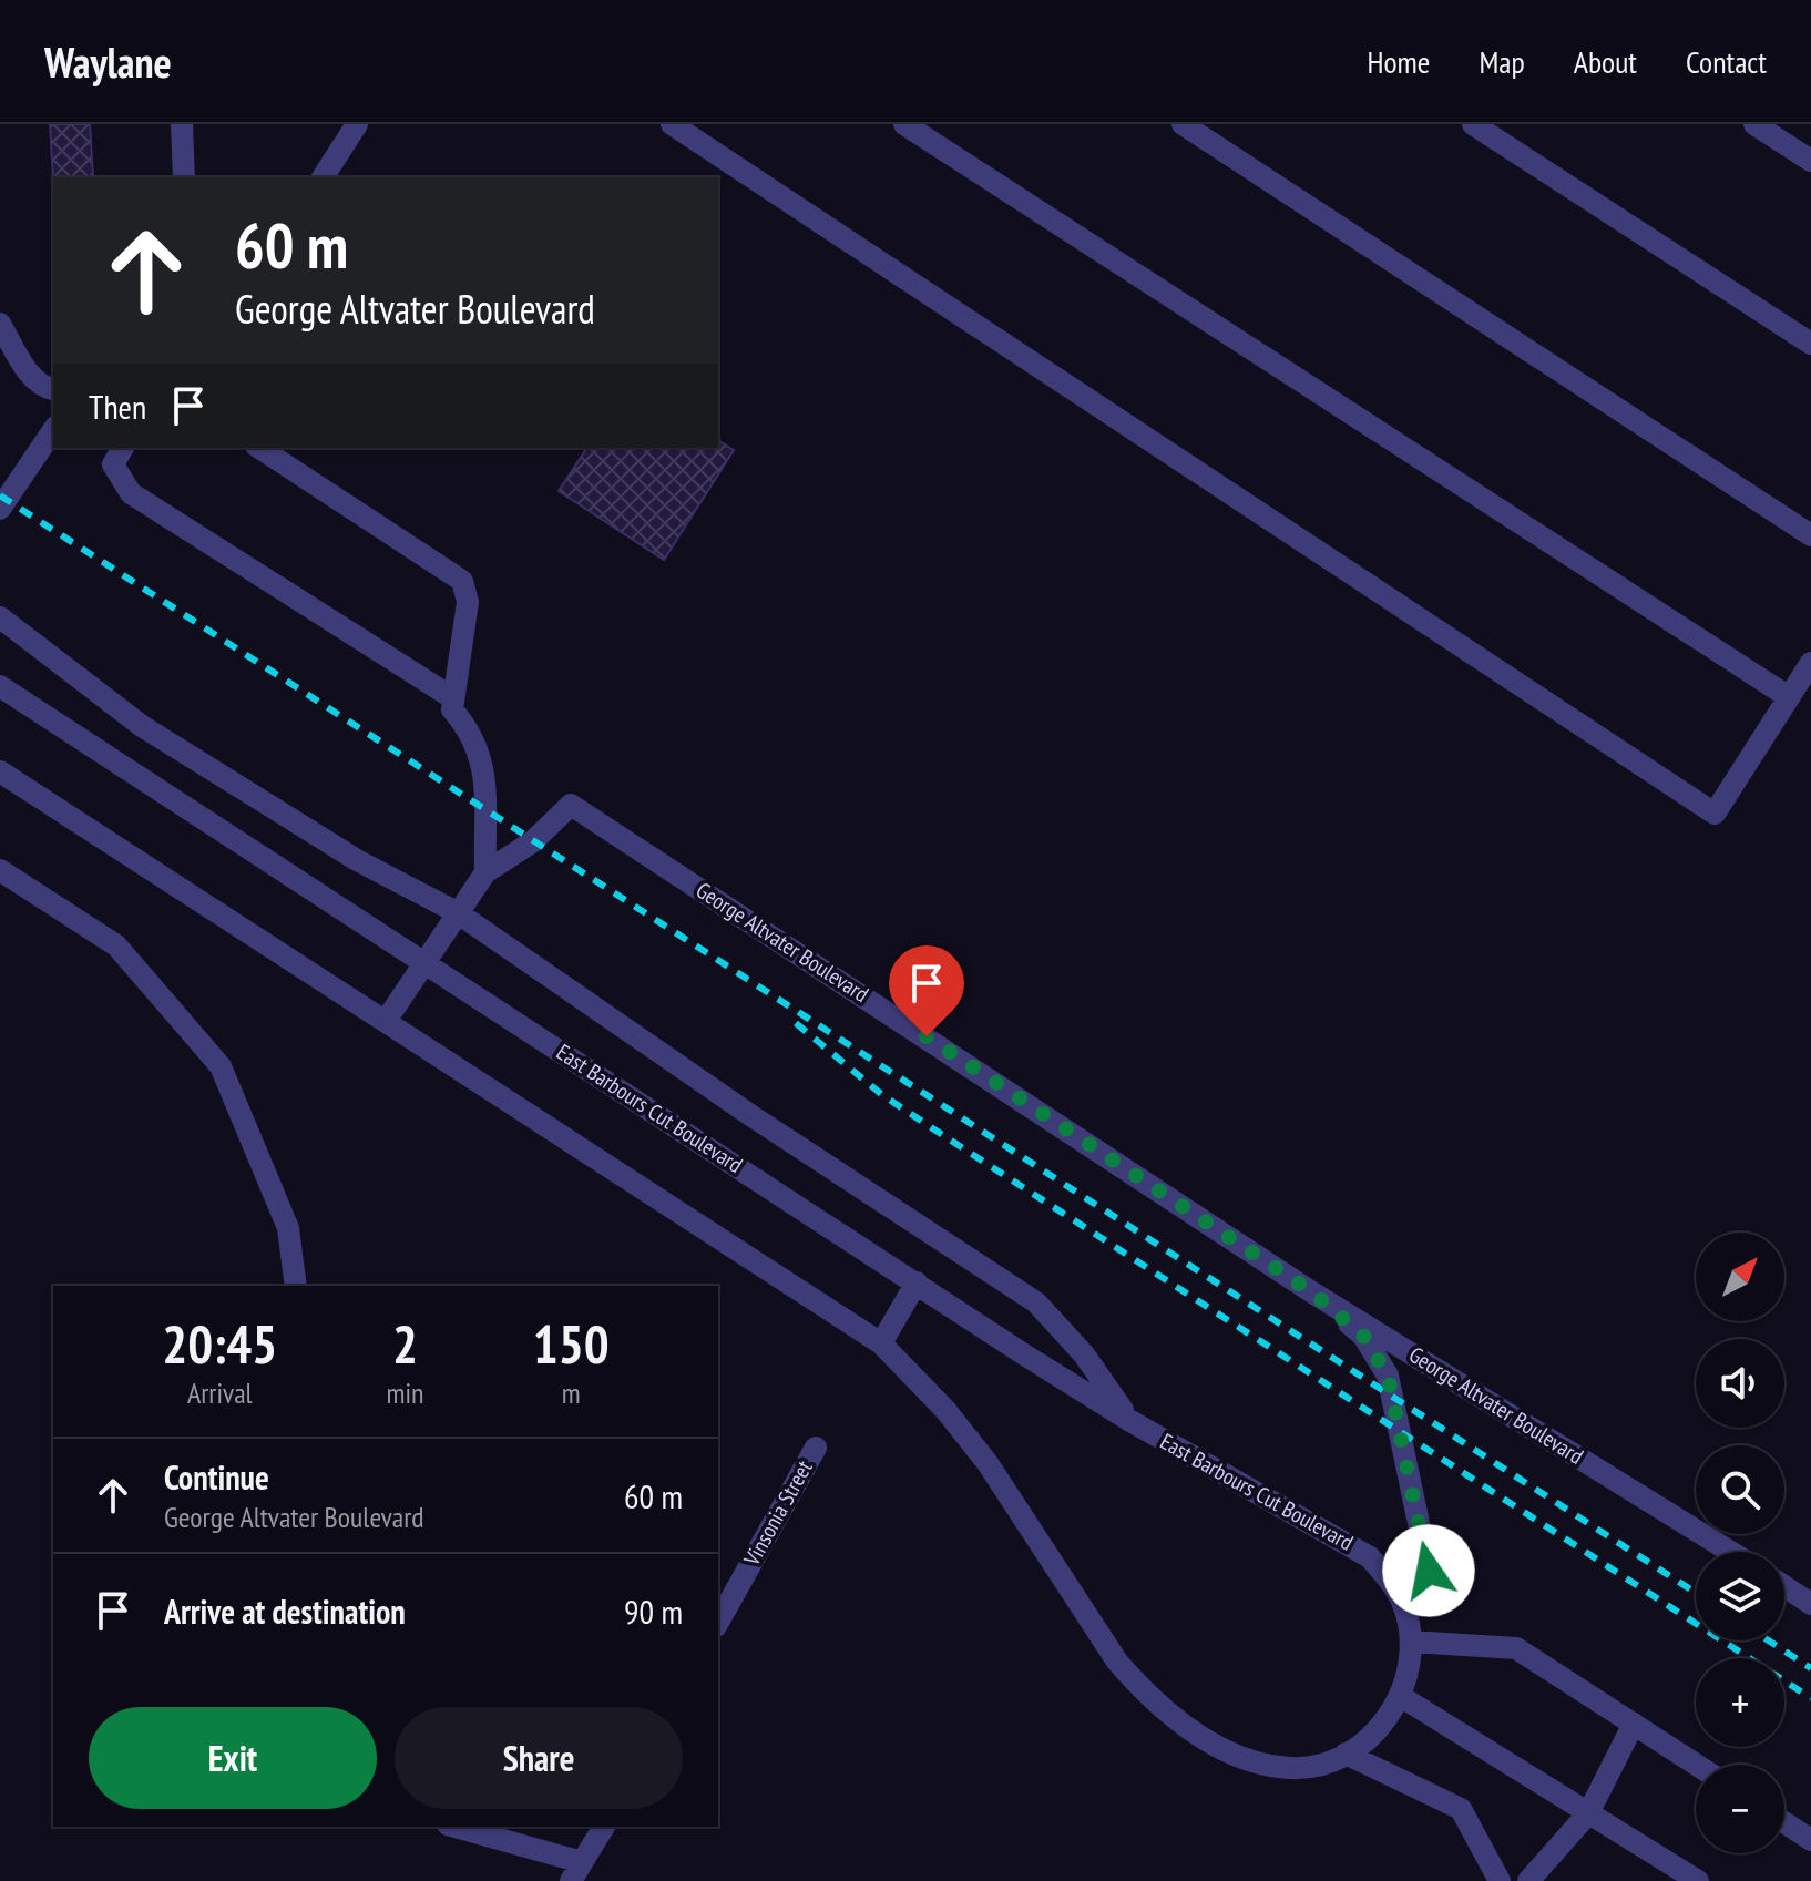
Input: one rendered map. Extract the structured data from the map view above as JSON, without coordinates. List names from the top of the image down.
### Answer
{
  "streets": {
    "street": ["George Altvater Boulevard", "East Barbours Cut Boulevard", "Vinsonia Street"]
  },
  "north": "top right",
  "page": {
    "header": "Waylane",
    "nav": [
      "Home",
      "Map",
      "About",
      "Contact"
    ],
    "turn": ["60 m", "George Altvater Boulevard"],
    "then": "Then",
    "map_buttons": ["+", "−"],
    "eta": [
      "20:45",
      "Arrival",
      "2",
      "min",
      "150",
      "m"
    ],
    "list": [
      {
        "name": "Continue",
        "note": "George Altvater Boulevard",
        "value": "60 m"
      },
      {
        "name": "Arrive at destination",
        "value": "90 m"
      }
    ],
    "buttons": ["Exit", "Share"]
  }
}
